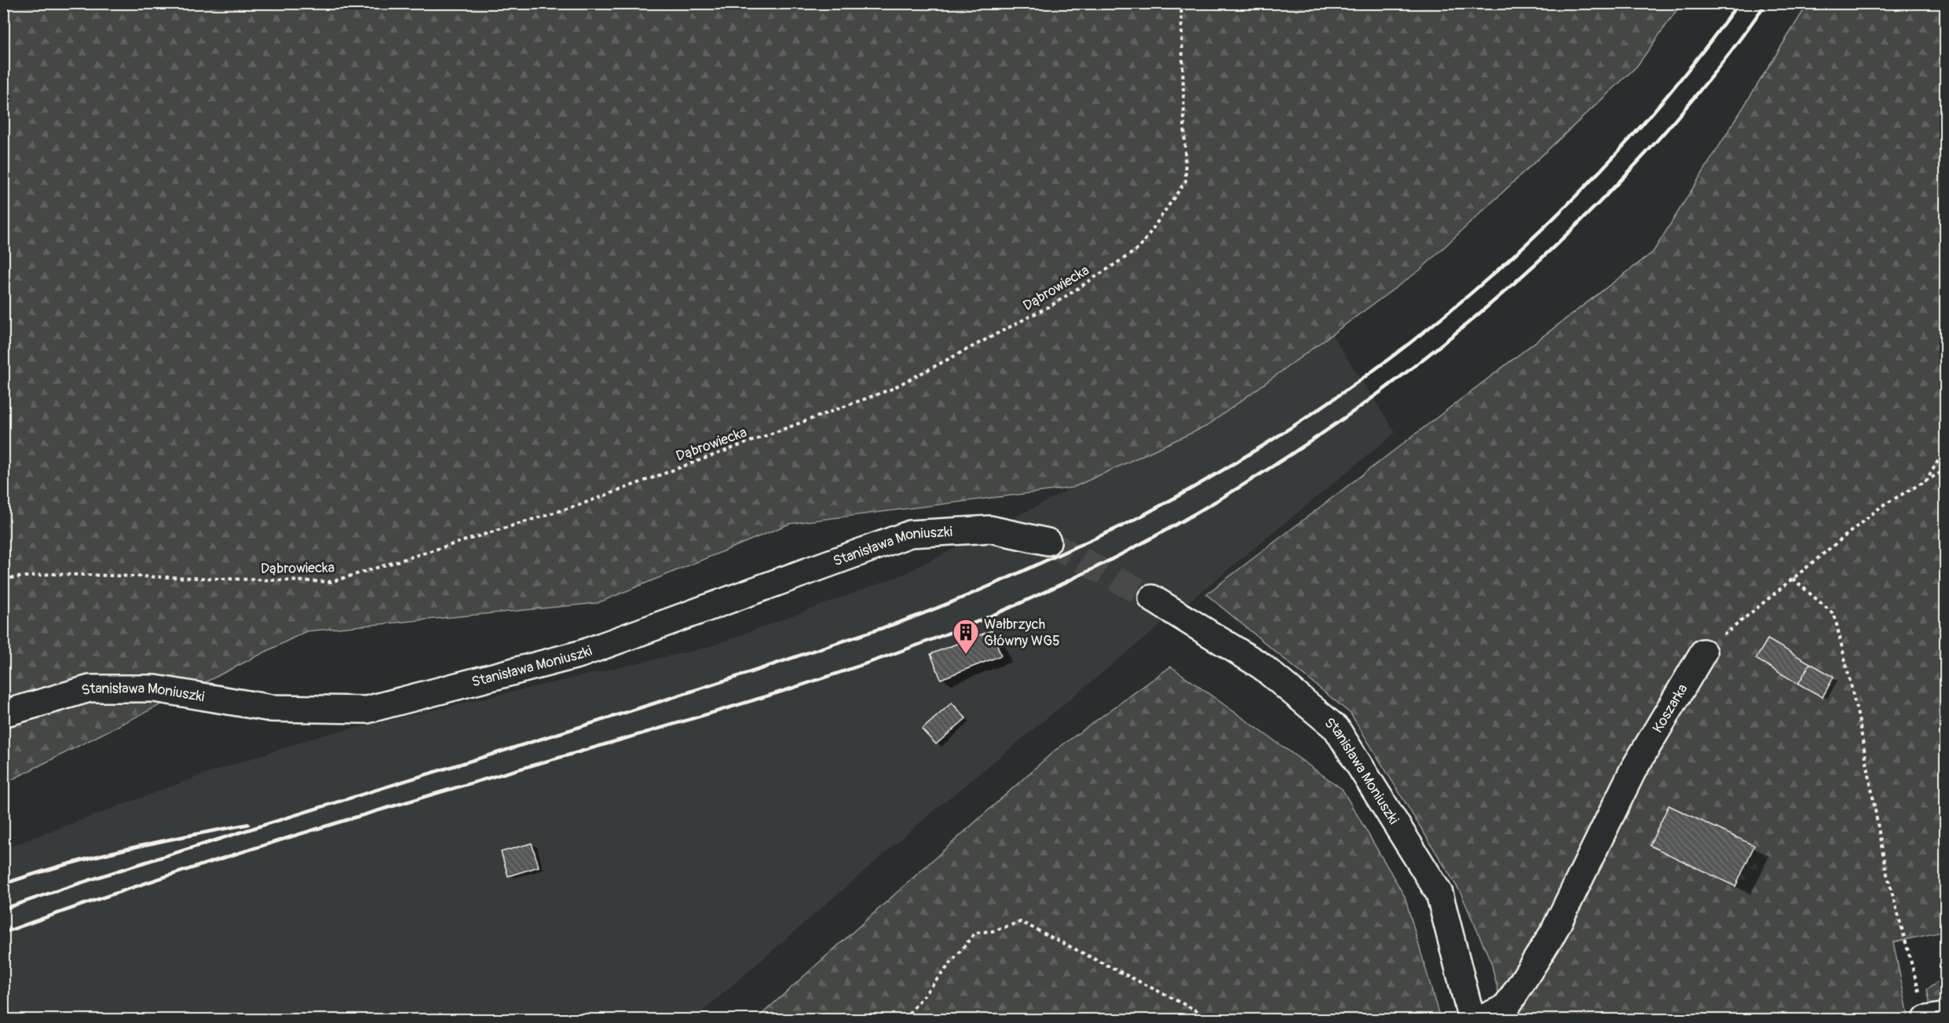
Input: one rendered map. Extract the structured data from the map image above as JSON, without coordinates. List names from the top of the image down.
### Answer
{
  "streets": {
    "street": ["Stanisława Moniuszki", "Koszarka"],
    "path": ["Dąbrowiecka"]
  },
  "places": {
    "building": ["Wałbrzych Główny WG5"]
  }
}
